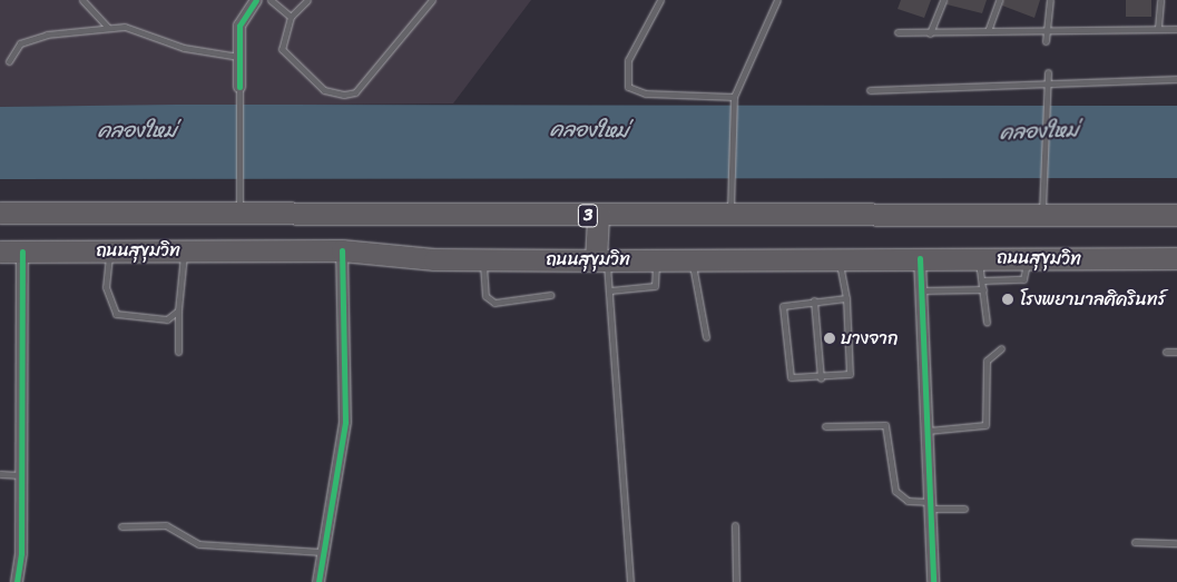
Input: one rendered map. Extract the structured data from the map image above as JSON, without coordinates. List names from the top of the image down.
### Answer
{
  "streets": {
    "highway": ["3", "ถนนสุขุมวิท"]
  },
  "water": ["คลองใหม่"],
  "places": ["โรงพยาบาลศิครินทร์", "บางจาก"]
}
